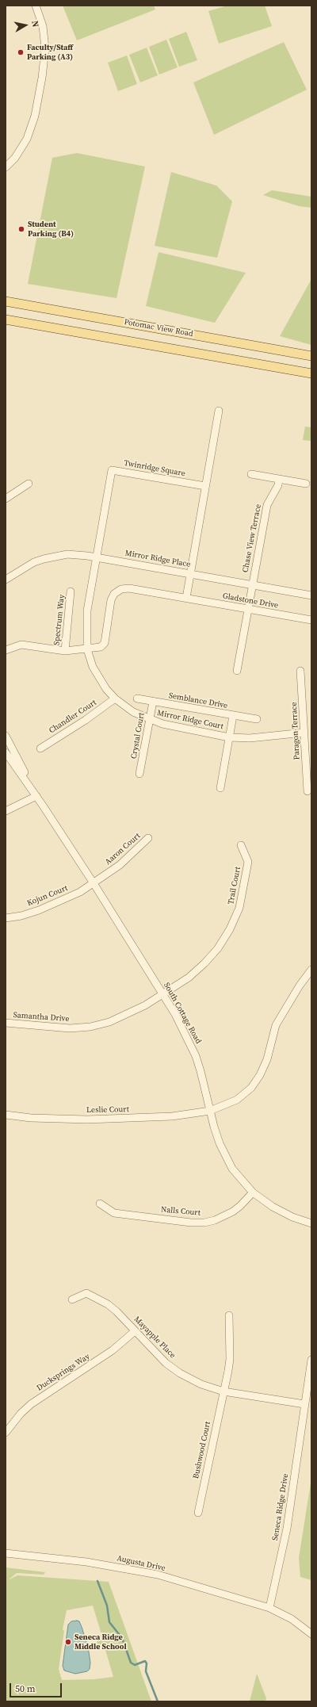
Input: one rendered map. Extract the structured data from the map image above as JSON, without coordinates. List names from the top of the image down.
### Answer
{
  "streets": {
    "main road": ["Potomac View Road"],
    "street": [
      "Twinridge Square",
      "Chase View Terrace",
      "Mirror Ridge Place",
      "Gladstone Drive",
      "Spectrum Way",
      "Semblance Drive",
      "Chandler Court",
      "Mirror Ridge Court",
      "Paragon Terrace",
      "Crystal Court",
      "Aaron Court",
      "Trail Court",
      "Kojun Court",
      "South Cottage Road",
      "Samantha Drive",
      "Leslie Court",
      "Nalls Court",
      "Mayapple Place",
      "Ducksprings Way",
      "Bushwood Court",
      "Seneca Ridge Drive",
      "Augusta Drive"
    ]
  },
  "crossings": [
    ["Twinridge Square", "Mirror Ridge Place"],
    ["Twinridge Square", "Mirror Ridge Court"],
    ["Chase View Terrace", "Mirror Ridge Place"],
    ["Chase View Terrace", "Gladstone Drive"],
    ["Mirror Ridge Place", "Mirror Ridge Court"],
    ["Gladstone Drive", "Spectrum Way"],
    ["Gladstone Drive", "Mirror Ridge Court"],
    ["Spectrum Way", "Mirror Ridge Court"],
    ["Semblance Drive", "Crystal Court"],
    ["Chandler Court", "Mirror Ridge Court"],
    ["Mirror Ridge Court", "Paragon Terrace"],
    ["Mirror Ridge Court", "Crystal Court"],
    ["Aaron Court", "Kojun Court"],
    ["Aaron Court", "South Cottage Road"],
    ["Trail Court", "South Cottage Road"],
    ["Trail Court", "Samantha Drive"],
    ["Kojun Court", "South Cottage Road"],
    ["South Cottage Road", "Samantha Drive"],
    ["South Cottage Road", "Leslie Court"],
    ["South Cottage Road", "Nalls Court"],
    ["Mayapple Place", "Ducksprings Way"],
    ["Mayapple Place", "Bushwood Court"],
    ["Mayapple Place", "Seneca Ridge Drive"],
    ["Seneca Ridge Drive", "Augusta Drive"]
  ],
  "places": ["Faculty/Staff Parking (A3)", "Student Parking (B4)", "Seneca Ridge Middle School"],
  "scale_bar": "50 m",
  "north": "right"
}
